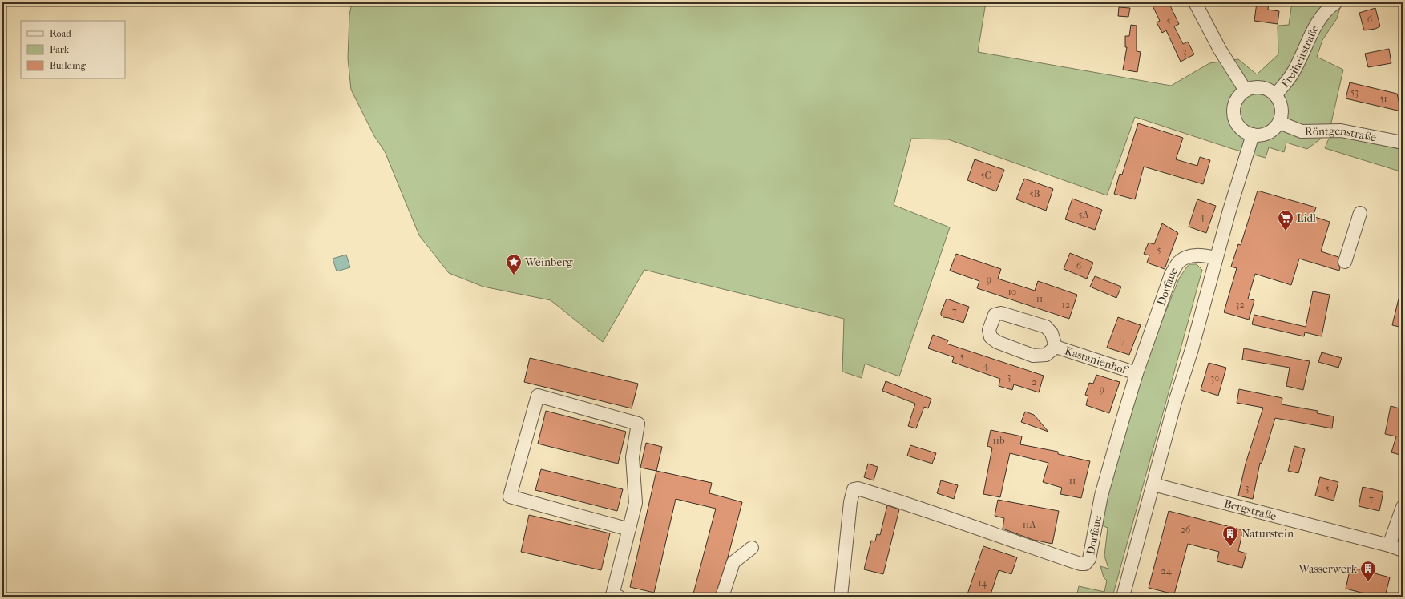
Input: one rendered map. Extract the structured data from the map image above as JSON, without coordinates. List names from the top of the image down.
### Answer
{
  "streets": {
    "street": [
      "Freiheitstraße",
      "Röntgenstraße",
      "Dorfaue",
      "Kastanienhof",
      "Bergstraße"
    ]
  },
  "crossings": [
    ["Freiheitstraße", "Röntgenstraße"],
    ["Dorfaue", "Kastanienhof"]
  ],
  "places": {
    "supermarket": ["Lidl"],
    "place": ["Weinberg"],
    "building": ["Naturstein", "Wasserwerk"]
  },
  "house_numbers": [
    "6",
    "5",
    "3",
    "53",
    "51",
    "5C",
    "5B",
    "5A",
    "4",
    "5",
    "6",
    "9",
    "10",
    "11",
    "12",
    "32",
    "7",
    "7",
    "5",
    "4",
    "3",
    "30",
    "2",
    "9",
    "11b",
    "11",
    "3",
    "5",
    "7",
    "11A",
    "26",
    "24",
    "14"
  ],
  "legend": ["Road", "Park", "Building"]
}
